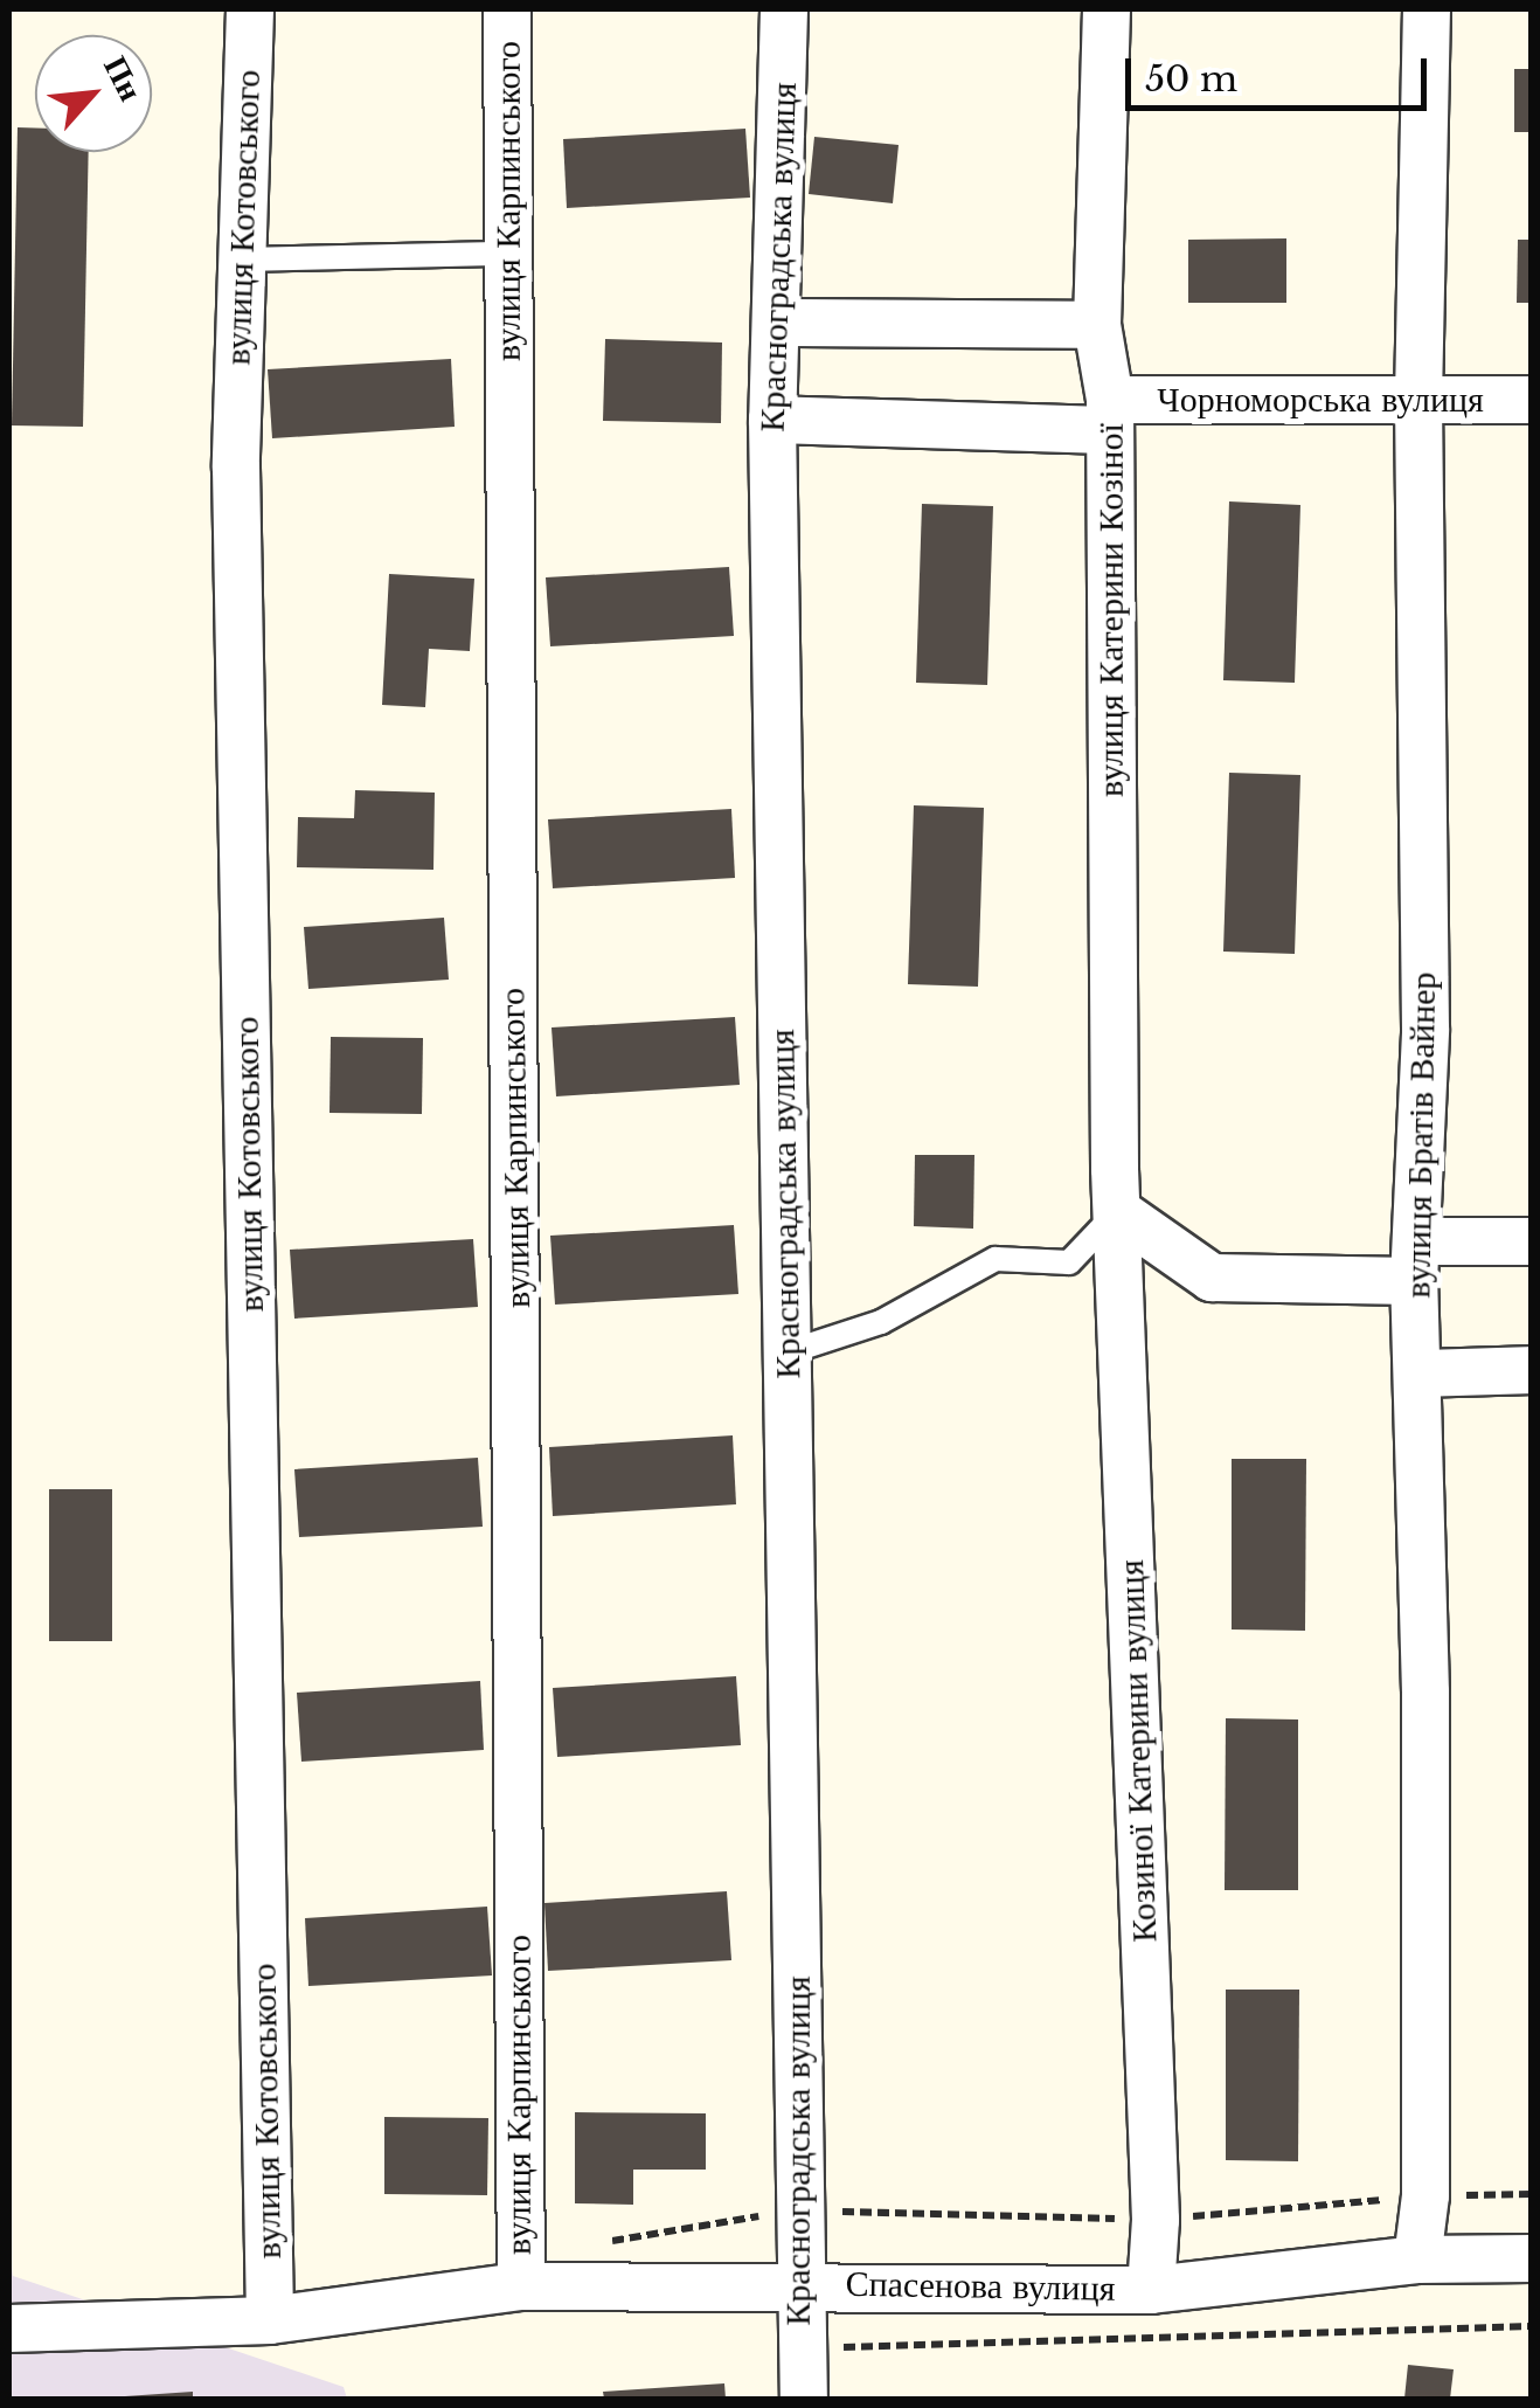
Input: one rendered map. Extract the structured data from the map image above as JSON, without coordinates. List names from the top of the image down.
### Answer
{
  "streets": {
    "street": [
      "вулиця Карпинського",
      "вулиця Котовського",
      "Красноградська вулиця",
      "Чорноморська вулиця",
      "вулиця Катерини Козіної",
      "вулиця Братів Вайнер",
      "Козиної Катерини вулиця",
      "Спасенова вулиця"
    ]
  },
  "crossings": [
    ["вулиця Карпинського", "Спасенова вулиця"],
    ["вулиця Котовського", "Спасенова вулиця"],
    ["Красноградська вулиця", "Чорноморська вулиця"],
    ["Красноградська вулиця", "Спасенова вулиця"],
    ["Чорноморська вулиця", "вулиця Катерини Козіної"],
    ["Чорноморська вулиця", "вулиця Братів Вайнер"],
    ["вулиця Катерини Козіної", "Козиної Катерини вулиця"],
    ["вулиця Братів Вайнер", "Спасенова вулиця"],
    ["Козиної Катерини вулиця", "Спасенова вулиця"]
  ],
  "scale_bar": "50 m",
  "north": "top right"
}
